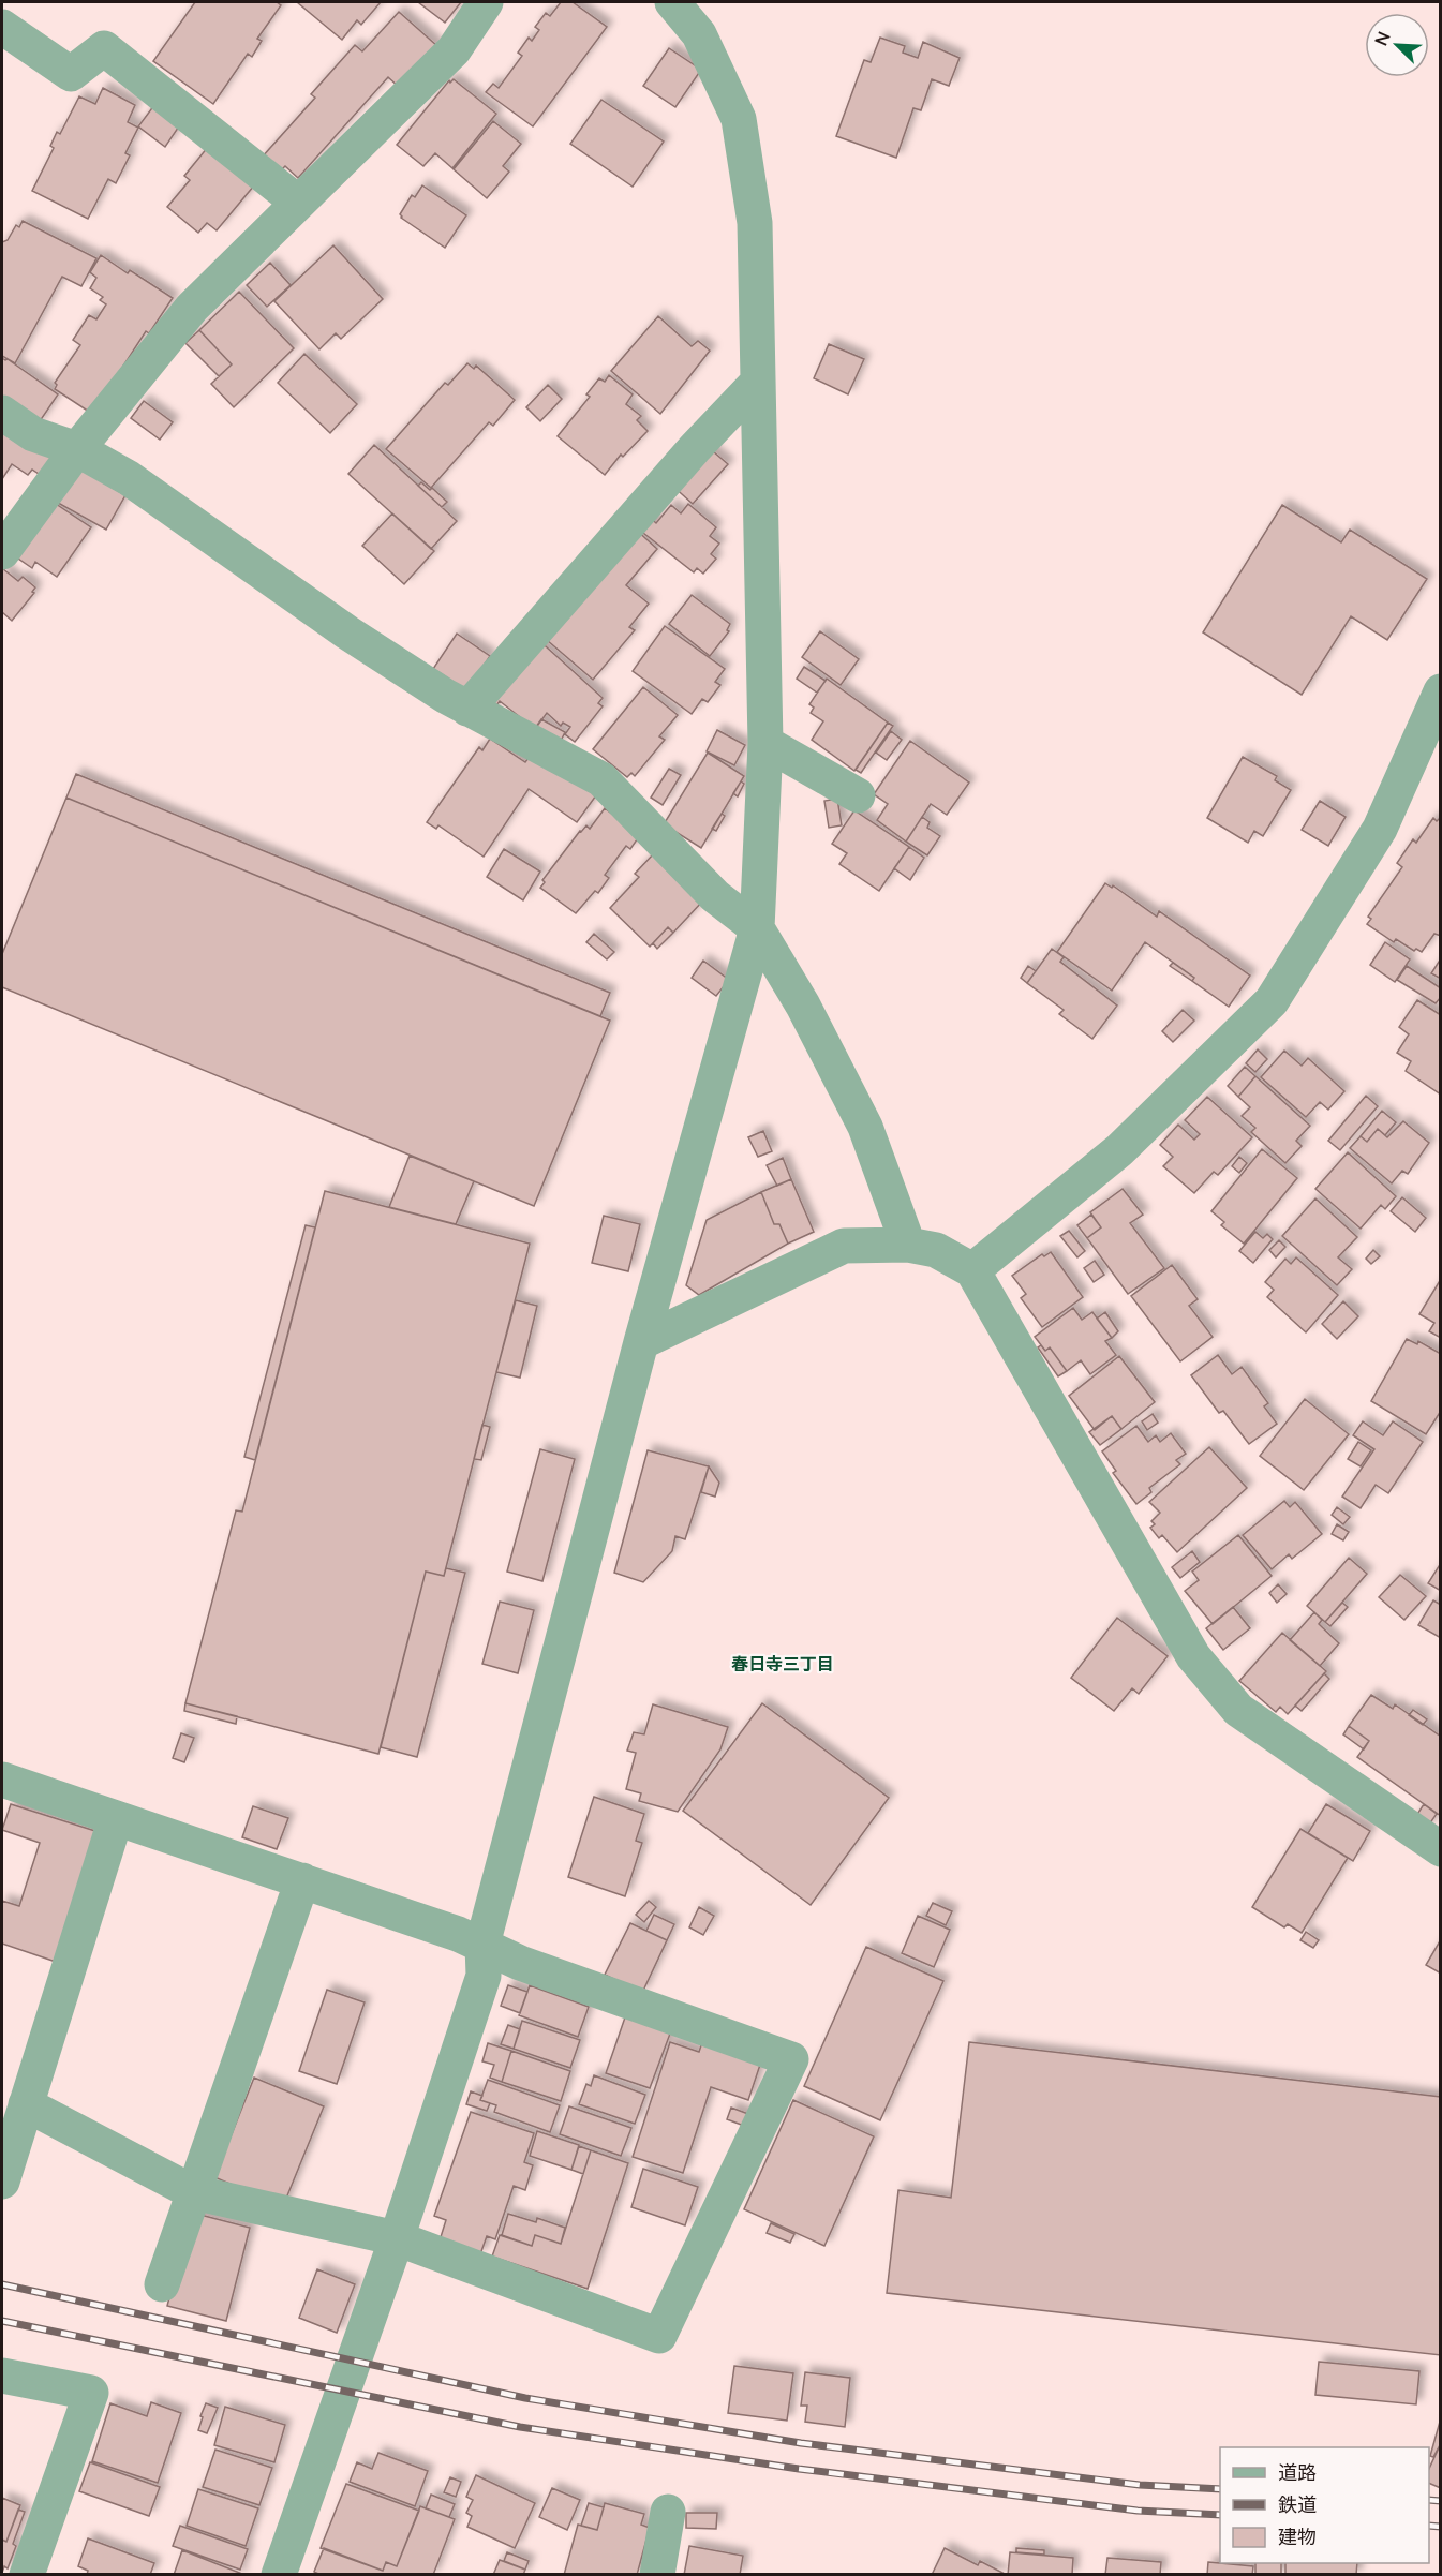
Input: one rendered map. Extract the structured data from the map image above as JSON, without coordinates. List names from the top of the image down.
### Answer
{
  "districts": ["春日寺三丁目"],
  "legend": ["道路", "鉄道", "建物"],
  "north": "top left"
}
